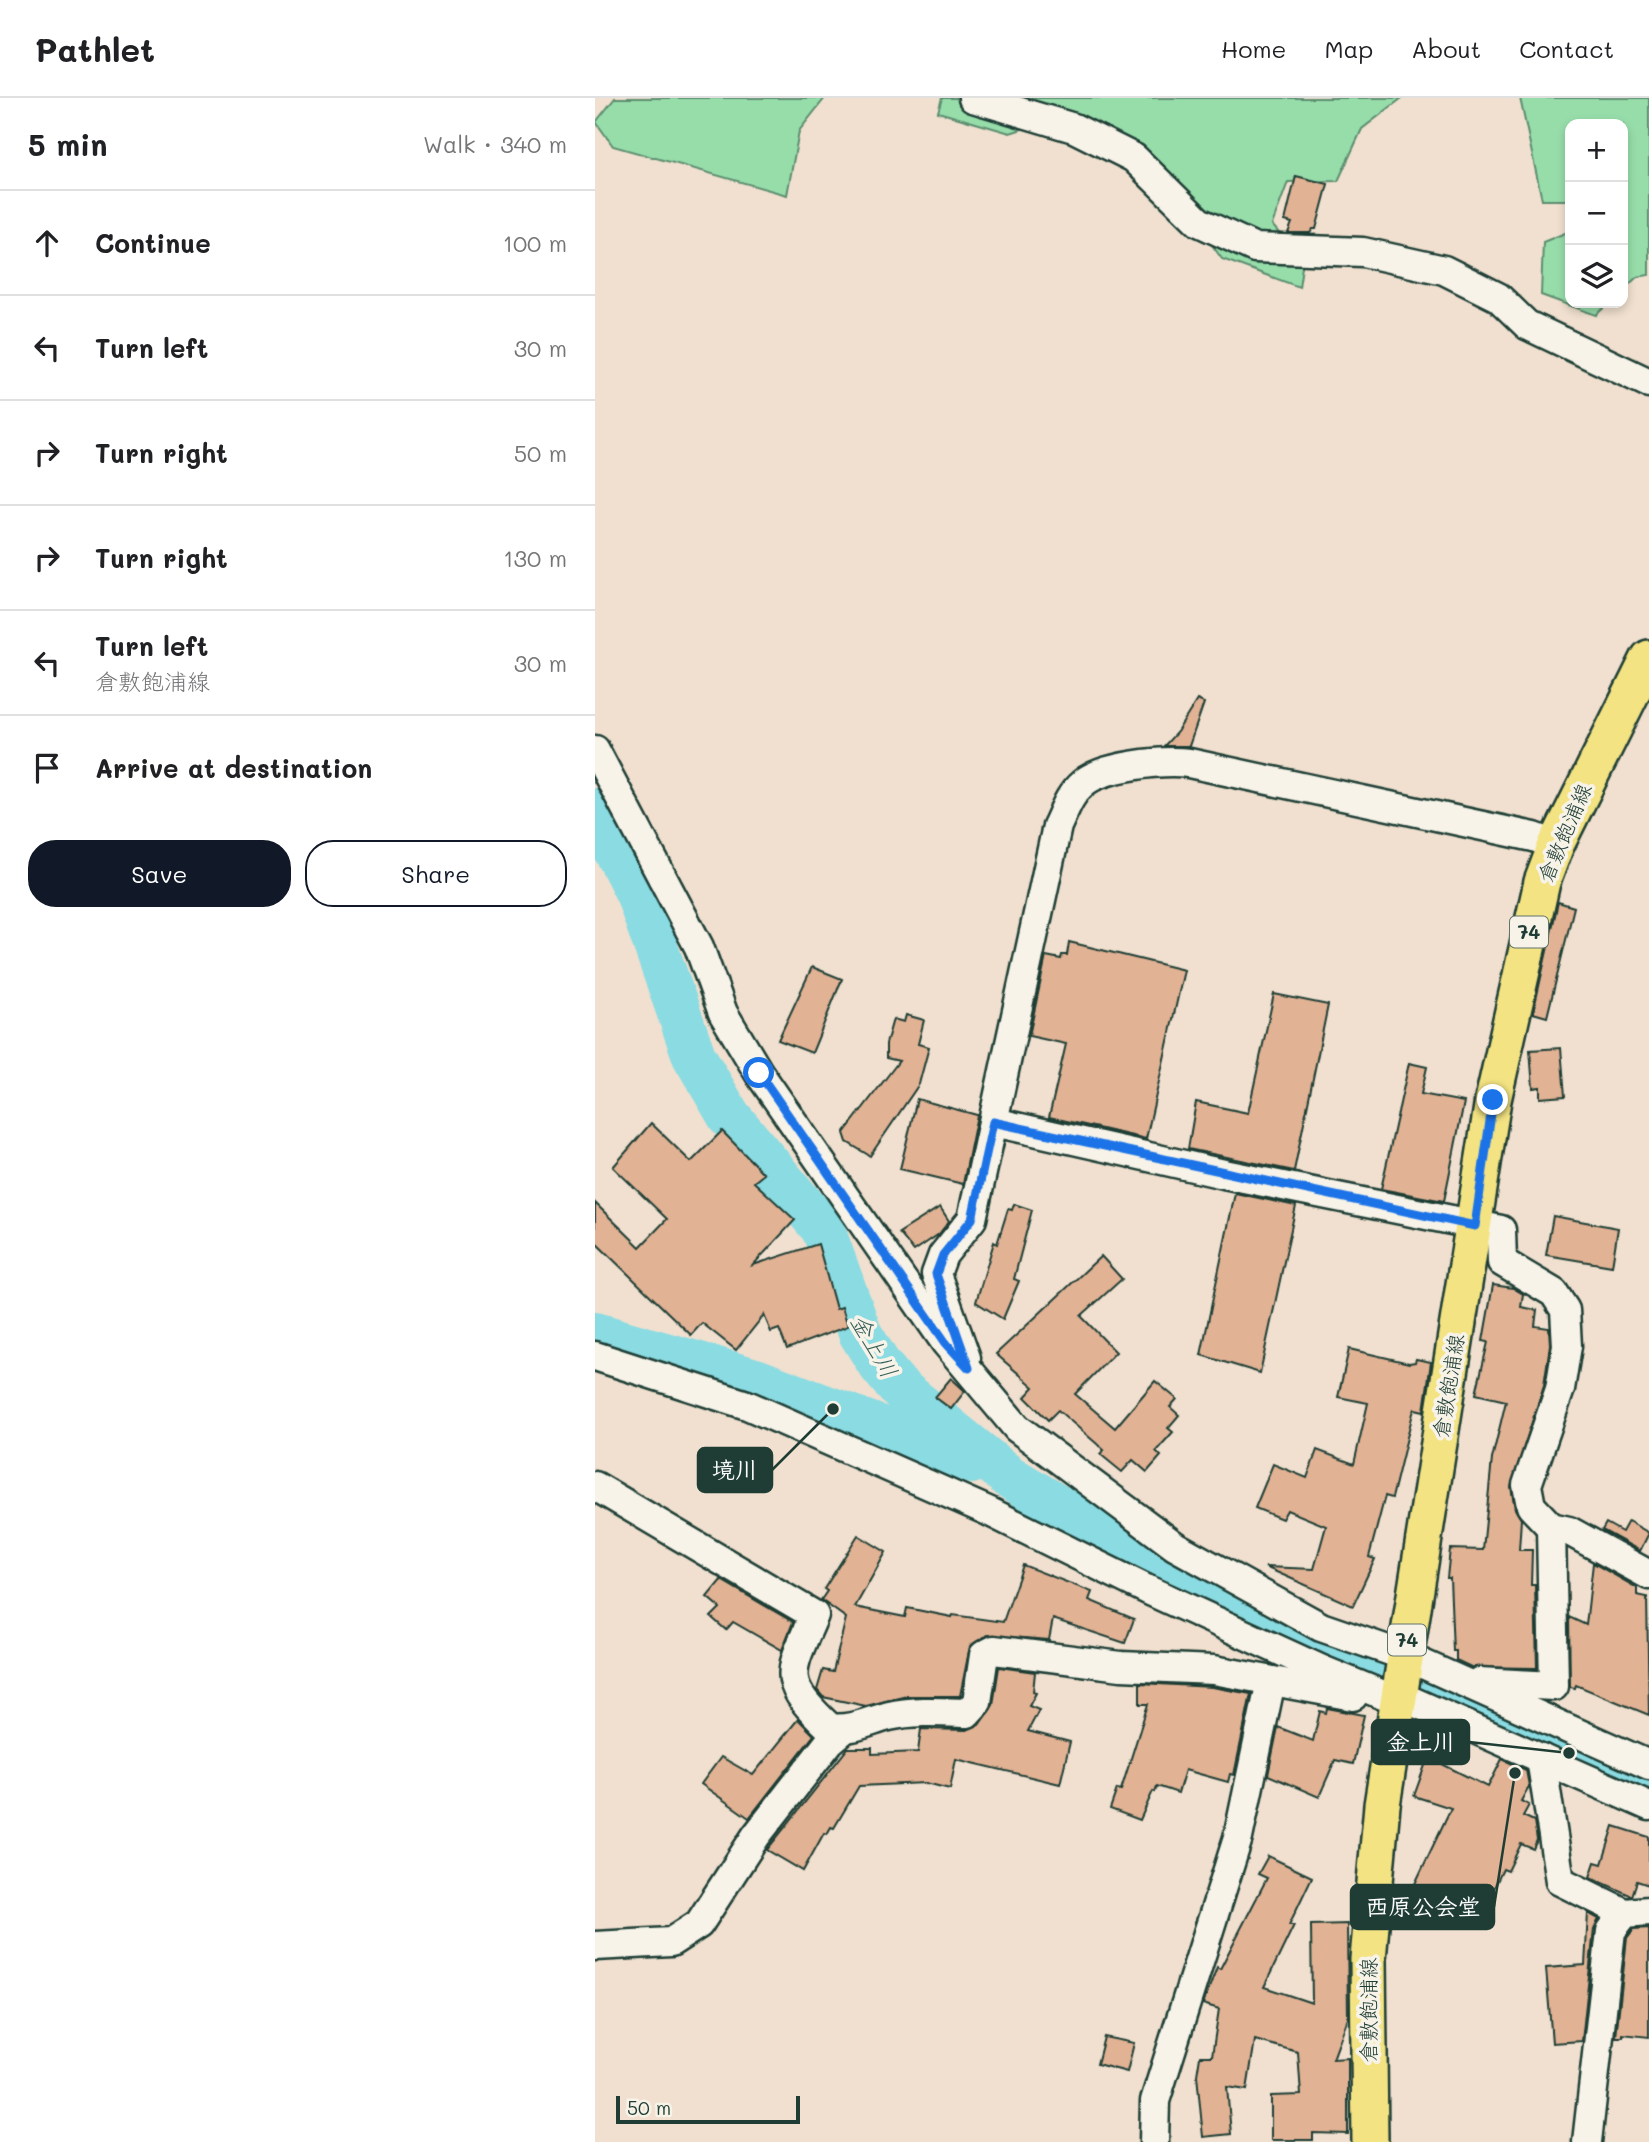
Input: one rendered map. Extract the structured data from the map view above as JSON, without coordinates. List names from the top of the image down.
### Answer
{
  "streets": {
    "main road": ["倉敷飽浦線", "74"]
  },
  "water": ["金上川"],
  "places": ["境川", "金上川", "西原公会堂"],
  "scale_bar": "50 m",
  "page": {
    "header": "Pathlet",
    "nav": [
      "Home",
      "Map",
      "About",
      "Contact"
    ],
    "heading": ["5 min", "Walk · 340 m"],
    "map_buttons": ["+", "−"],
    "list": [
      ["Continue", "100 m"],
      ["Turn left", "30 m"],
      ["Turn right", "50 m"],
      ["Turn right", "130 m"],
      ["Turn left", "倉敷飽浦線", "30 m"],
      "Arrive at destination"
    ],
    "buttons": ["Save", "Share"],
    "scale": "50 m"
  }
}
